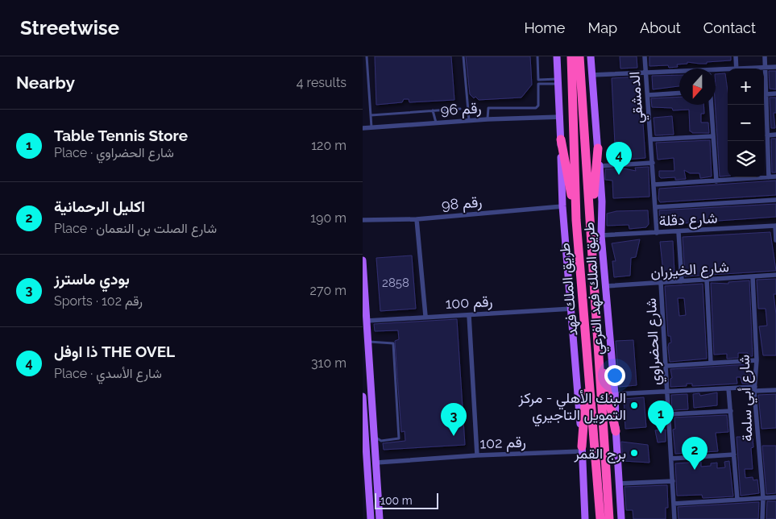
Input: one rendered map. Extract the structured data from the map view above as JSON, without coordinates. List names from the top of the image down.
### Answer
{
  "streets": {
    "highway": ["طريق الملك فهد"],
    "main road": ["طريق الملك فهد الفرعي"],
    "street": [
      "الدمشقي",
      "رقم 96",
      "رقم 98",
      "شارع دقلة",
      "شارع الخيزران",
      "رقم 100",
      "شارع الحضراوي",
      "شارع أبي سلمة",
      "رقم 102"
    ]
  },
  "crossings": [
    ["الدمشقي", "شارع دقلة"],
    ["رقم 96", "طريق الملك فهد الفرعي"],
    ["رقم 98", "طريق الملك فهد الفرعي"],
    ["شارع دقلة", "طريق الملك فهد الفرعي"],
    ["شارع الخيزران", "طريق الملك فهد الفرعي"],
    ["شارع الخيزران", "شارع الحضراوي"],
    ["شارع الخيزران", "شارع أبي سلمة"],
    ["طريق الملك فهد الفرعي", "رقم 100"],
    ["طريق الملك فهد الفرعي", "رقم 102"]
  ],
  "places": ["البنك الأهلي - مركز التمويل التاجيري", "برج القمر"],
  "house_numbers": ["2858"],
  "scale_bar": "100 m",
  "north": "bottom",
  "page": {
    "header": "Streetwise",
    "nav": [
      "Home",
      "Map",
      "About",
      "Contact"
    ],
    "heading": ["Nearby", "4 results"],
    "map_buttons": ["+", "−"],
    "list": [
      {
        "mark": "1",
        "name": "Table Tennis Store",
        "note": "Place · شارع الحضراوي",
        "value": "120 m"
      },
      {
        "mark": "2",
        "name": "اكليل الرحمانية",
        "note": "Place · شارع الصلت بن النعمان",
        "value": "190 m"
      },
      {
        "mark": "3",
        "name": "بودي ماسترز",
        "note": "Sports · رقم 102",
        "value": "270 m"
      },
      {
        "mark": "4",
        "name": "ذا اوفل THE OVEL",
        "note": "Place · شارع الأسدي",
        "value": "310 m"
      }
    ],
    "pins": [
      "4",
      "1",
      "3",
      "2"
    ],
    "scale": "100 m"
  }
}
